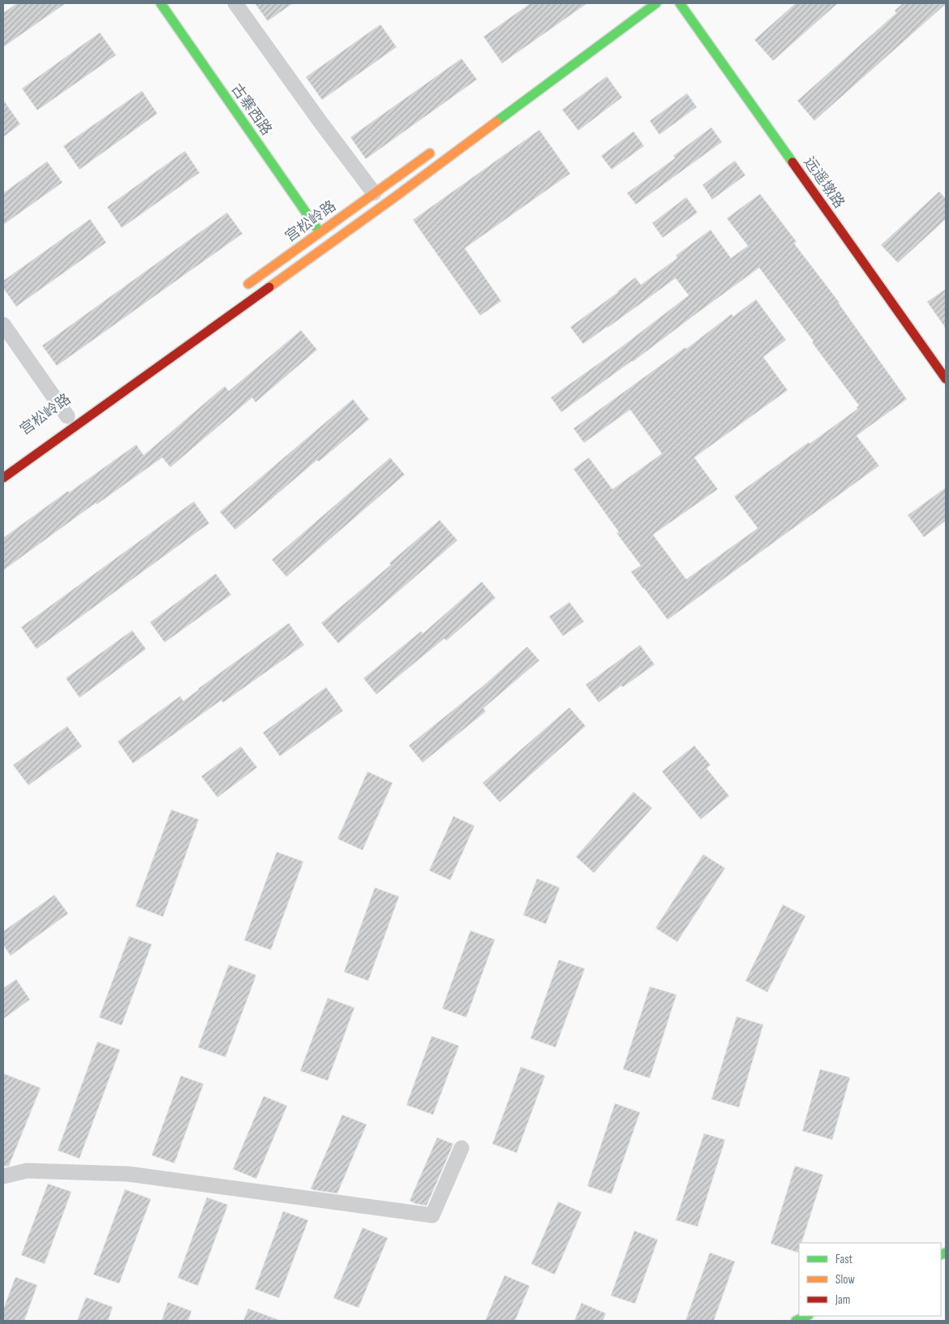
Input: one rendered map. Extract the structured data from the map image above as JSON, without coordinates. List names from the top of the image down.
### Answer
{
  "streets": {
    "main road": ["古寨西路", "远遥墩路", "宫松岭路"]
  },
  "crossings": [
    ["古寨西路", "宫松岭路"]
  ],
  "legend": ["Fast", "Slow", "Jam"]
}
